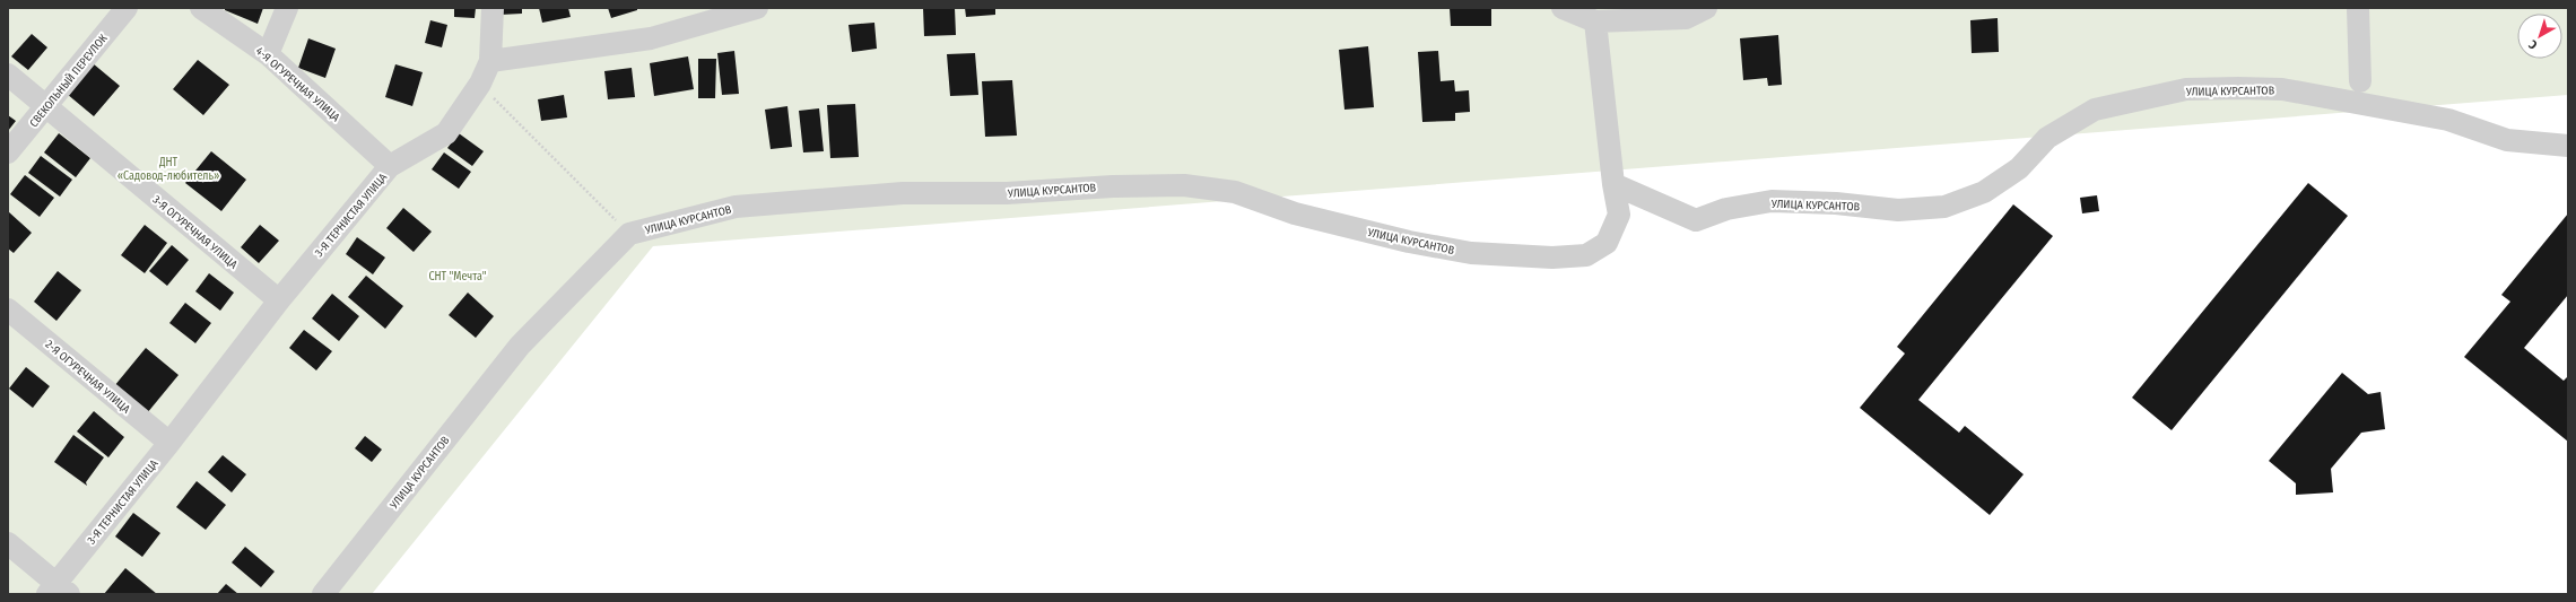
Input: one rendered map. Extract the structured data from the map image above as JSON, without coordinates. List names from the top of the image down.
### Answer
{
  "streets": {
    "street": [
      "СВЕКОЛЬНЫЙ ПЕРЕУЛОК",
      "4-Я ОГУРЕЧНАЯ УЛИЦА",
      "УЛИЦА КУРСАНТОВ",
      "3-Я ТЕРНИСТАЯ УЛИЦА",
      "3-Я ОГУРЕЧНАЯ УЛИЦА",
      "2-Я ОГУРЕЧНАЯ УЛИЦА"
    ]
  },
  "crossings": [
    ["СВЕКОЛЬНЫЙ ПЕРЕУЛОК", "3-Я ОГУРЕЧНАЯ УЛИЦА"],
    ["4-Я ОГУРЕЧНАЯ УЛИЦА", "3-Я ТЕРНИСТАЯ УЛИЦА"],
    ["3-Я ТЕРНИСТАЯ УЛИЦА", "3-Я ОГУРЕЧНАЯ УЛИЦА"],
    ["3-Я ТЕРНИСТАЯ УЛИЦА", "2-Я ОГУРЕЧНАЯ УЛИЦА"]
  ],
  "parks": ["ДНТ «Садовод-любитель»", "СНТ \"Мечта\""],
  "north": "bottom left"
}
